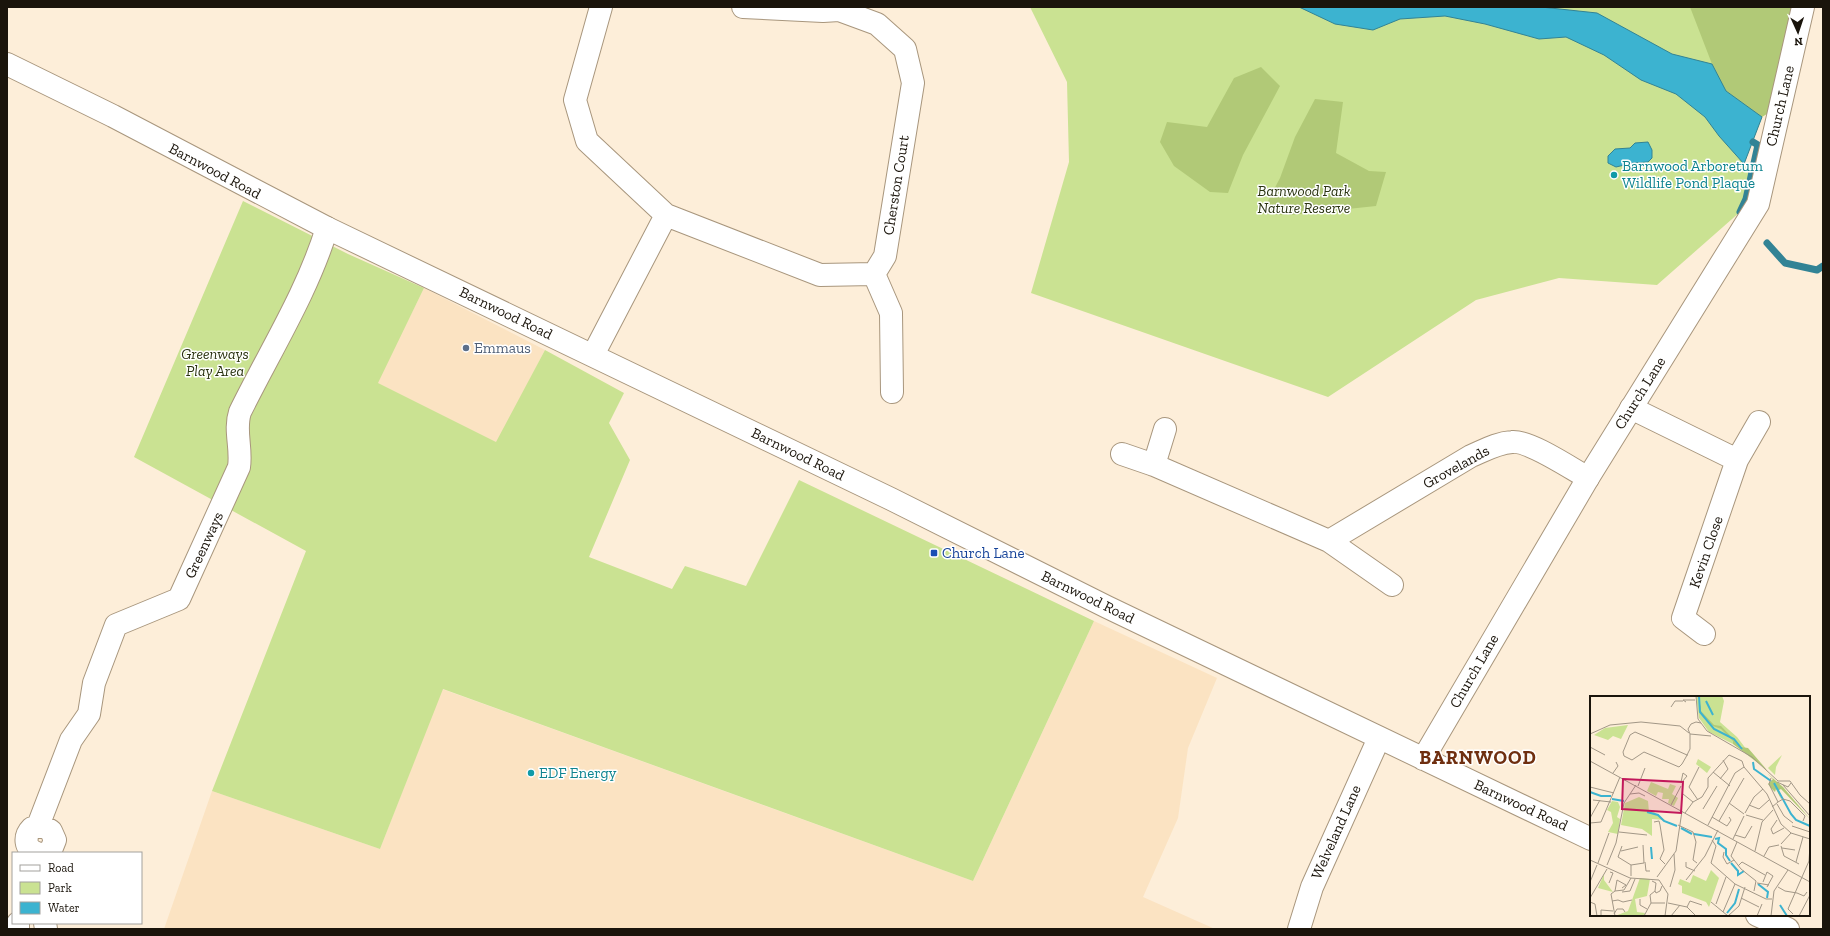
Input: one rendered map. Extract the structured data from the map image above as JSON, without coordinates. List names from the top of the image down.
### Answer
{
  "streets": {
    "street": [
      "Church Lane",
      "Barnwood Road",
      "Cherston Court",
      "Grovelands",
      "Greenways",
      "Kevin Close",
      "Welveland Lane"
    ]
  },
  "crossings": [
    ["Church Lane", "Barnwood Road"],
    ["Church Lane", "Grovelands"],
    ["Barnwood Road", "Greenways"],
    ["Barnwood Road", "Welveland Lane"]
  ],
  "districts": ["BARNWOOD"],
  "parks": ["Barnwood Park Nature Reserve", "Greenways Play Area"],
  "places": {
    "other": ["Barnwood Arboretum Wildlife Pond Plaque", "Emmaus", "EDF Energy"],
    "transit": ["Church Lane"]
  },
  "legend": ["Road", "Park", "Water"],
  "north": "bottom"
}
